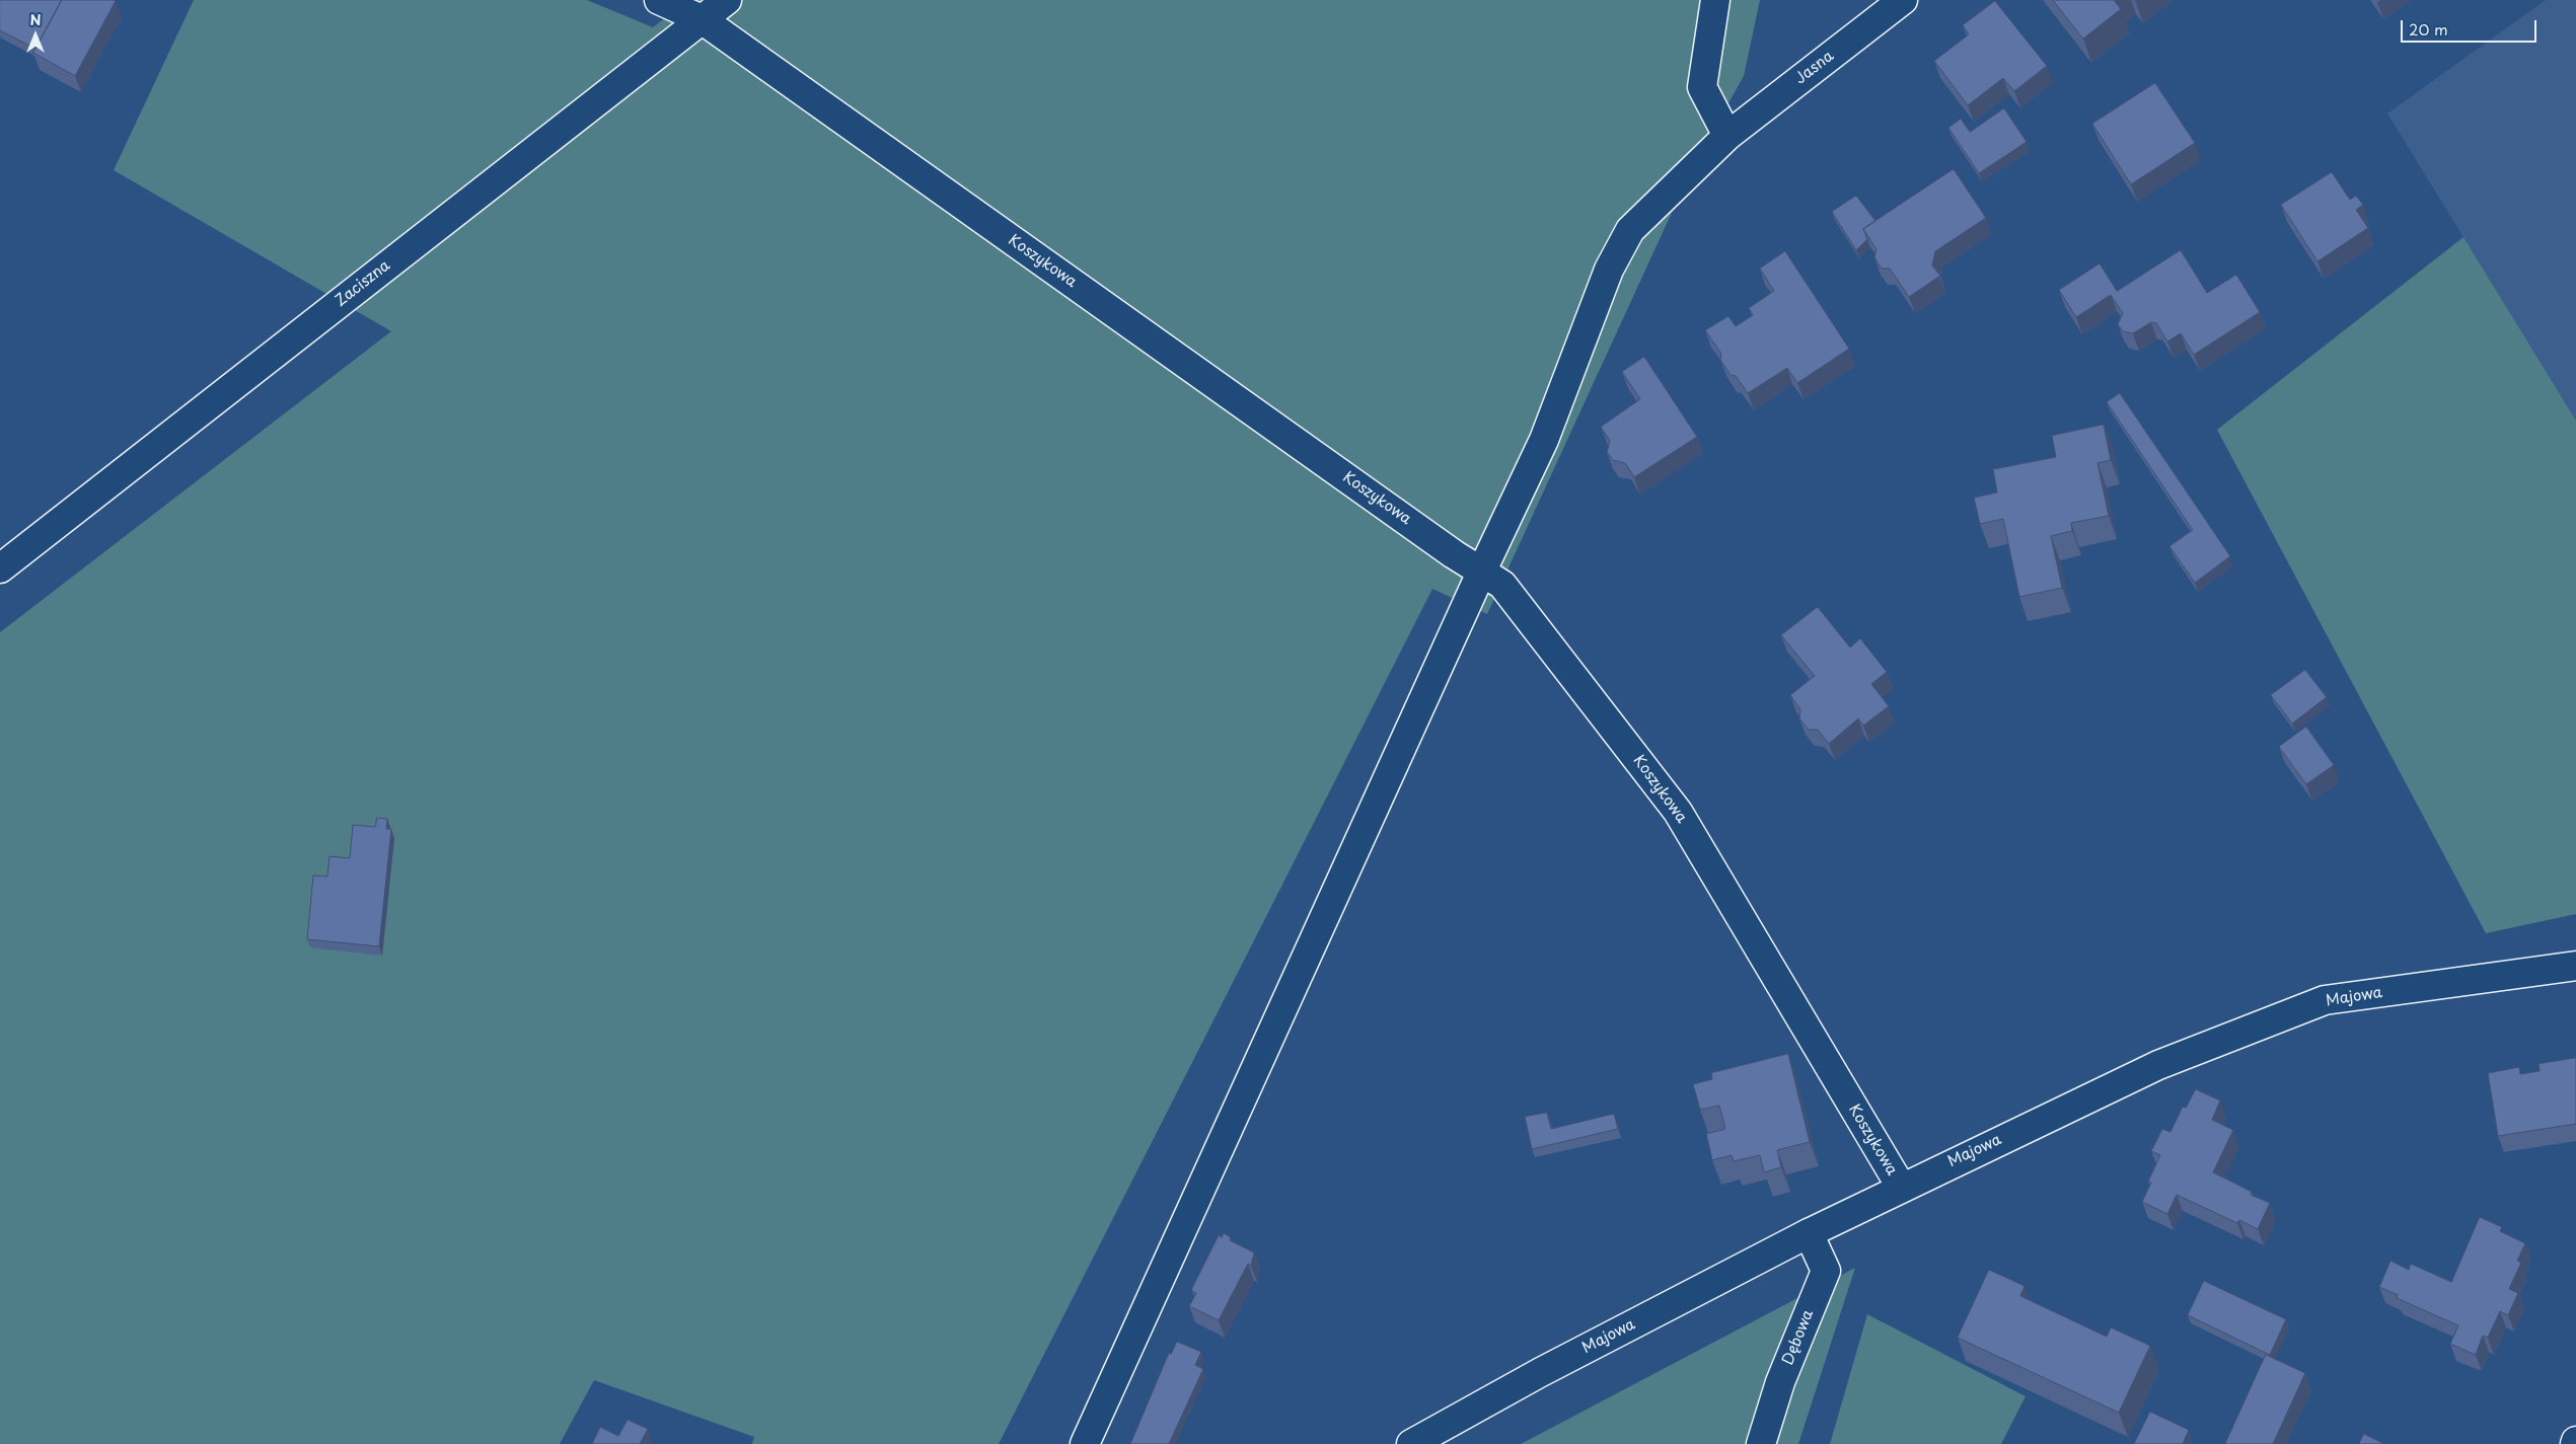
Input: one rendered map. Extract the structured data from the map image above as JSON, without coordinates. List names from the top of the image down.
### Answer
{
  "streets": {
    "street": [
      "Jasna",
      "Koszykowa",
      "Zaciszna",
      "Majowa",
      "Dębowa"
    ]
  },
  "crossings": [
    ["Jasna", "Koszykowa"],
    ["Koszykowa", "Zaciszna"],
    ["Koszykowa", "Majowa"],
    ["Majowa", "Dębowa"]
  ],
  "scale_bar": "20 m",
  "north": "top"
}
